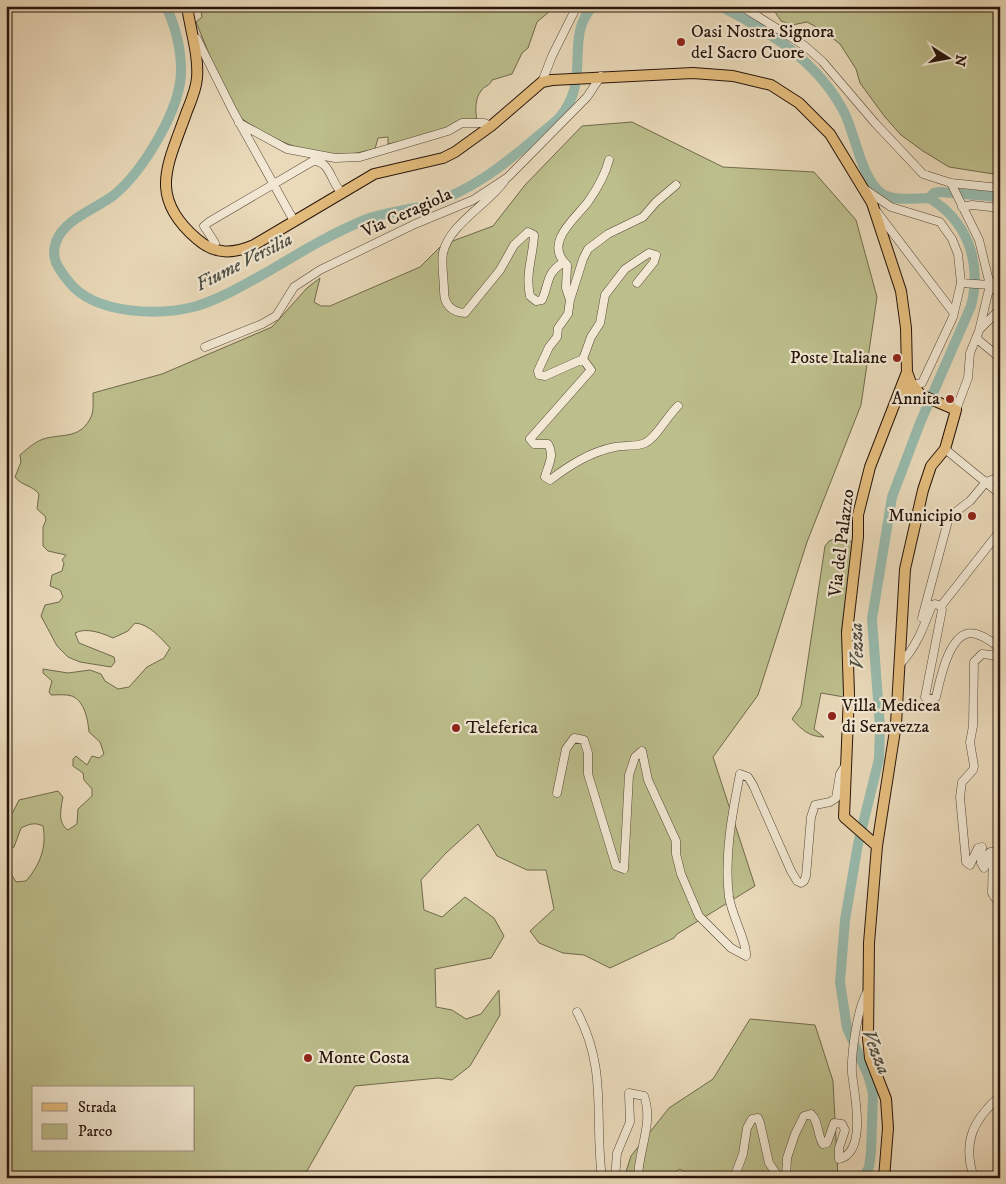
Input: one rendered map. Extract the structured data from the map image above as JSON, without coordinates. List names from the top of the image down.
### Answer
{
  "streets": {
    "main road": ["Via del Palazzo"],
    "street": ["Via Ceragiola"]
  },
  "crossings": [
    ["Via Ceragiola", "Via del Palazzo"]
  ],
  "water": ["Fiume Versilia", "Vezza"],
  "places": [
    "Oasi Nostra Signora del Sacro Cuore",
    "Poste Italiane",
    "Annita",
    "Municipio",
    "Villa Medicea di Seravezza",
    "Teleferica",
    "Monte Costa"
  ],
  "legend": ["Strada", "Parco"],
  "north": "right"
}
